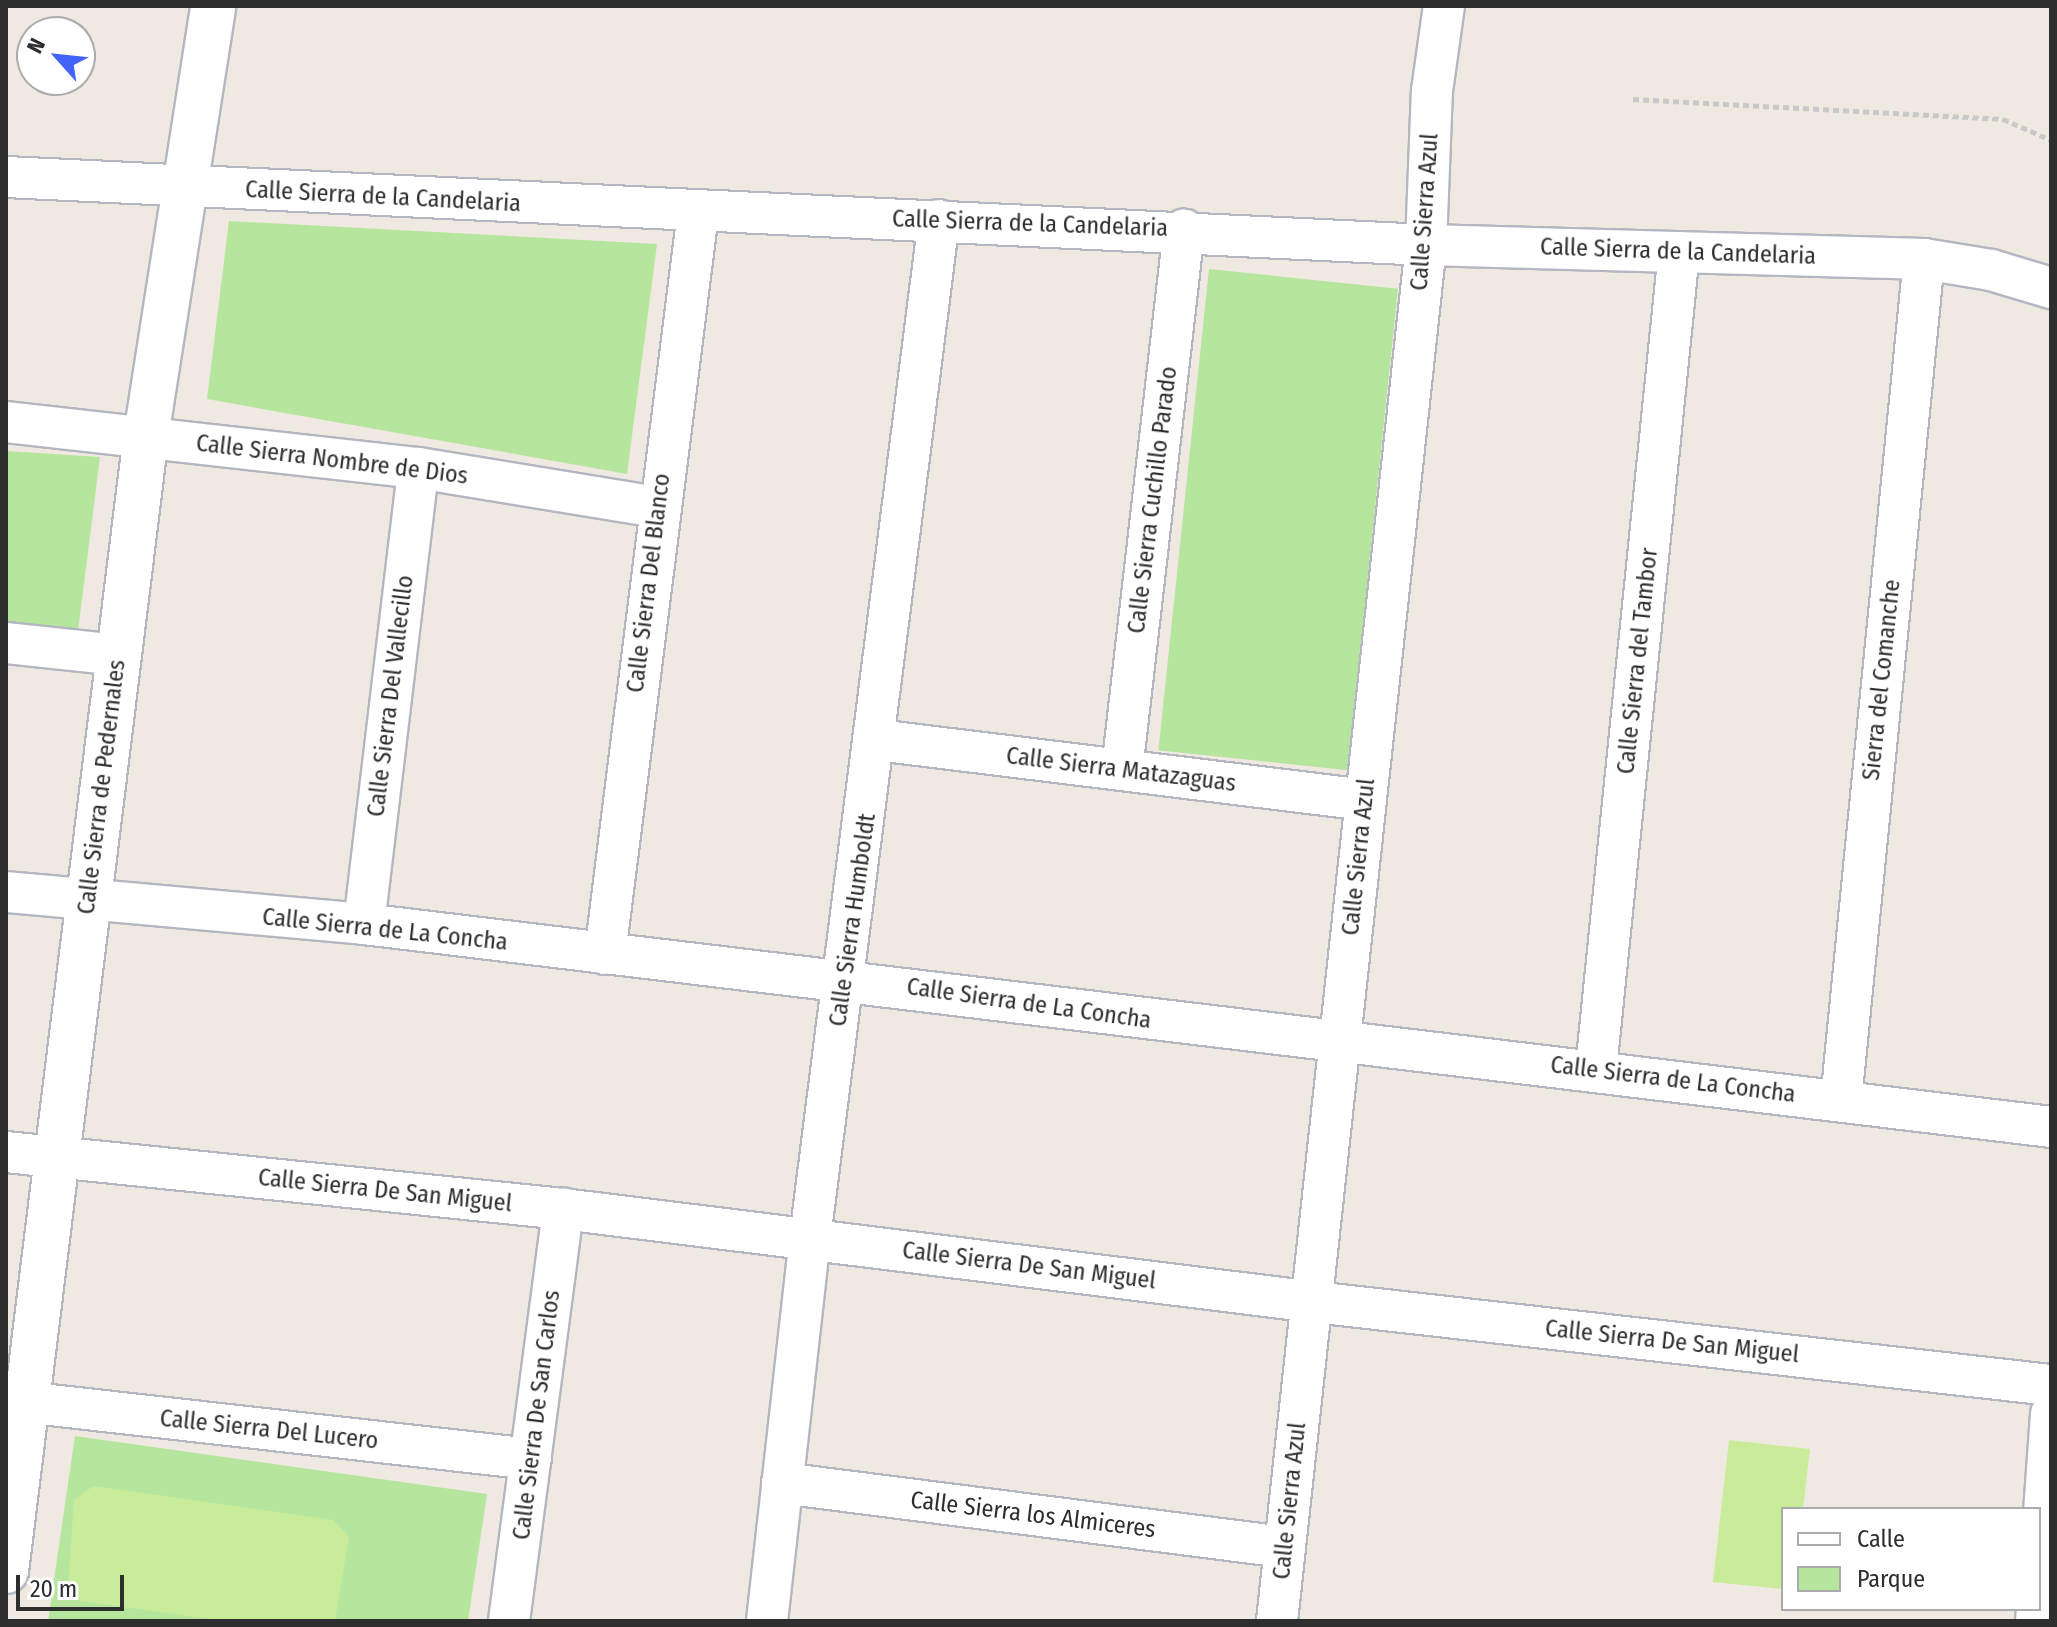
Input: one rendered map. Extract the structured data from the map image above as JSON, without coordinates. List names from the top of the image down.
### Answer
{
  "streets": {
    "main road": ["Calle Sierra de Pedernales"],
    "street": [
      "Calle Sierra de la Candelaria",
      "Calle Sierra Azul",
      "Calle Sierra Nombre de Dios",
      "Calle Sierra Cuchillo Parado",
      "Calle Sierra Del Blanco",
      "Calle Sierra del Tambor",
      "Sierra del Comanche",
      "Calle Sierra Del Vallecillo",
      "Calle Sierra Matazaguas",
      "Calle Sierra Humboldt",
      "Calle Sierra de La Concha",
      "Calle Sierra De San Miguel",
      "Calle Sierra De San Carlos",
      "Calle Sierra Del Lucero",
      "Calle Sierra los Almiceres"
    ]
  },
  "crossings": [
    ["Calle Sierra de la Candelaria", "Calle Sierra Azul"],
    ["Calle Sierra de la Candelaria", "Calle Sierra Cuchillo Parado"],
    ["Calle Sierra de la Candelaria", "Calle Sierra Del Blanco"],
    ["Calle Sierra de la Candelaria", "Calle Sierra del Tambor"],
    ["Calle Sierra de la Candelaria", "Sierra del Comanche"],
    ["Calle Sierra de la Candelaria", "Calle Sierra de Pedernales"],
    ["Calle Sierra de la Candelaria", "Calle Sierra Humboldt"],
    ["Calle Sierra Azul", "Calle Sierra Matazaguas"],
    ["Calle Sierra Azul", "Calle Sierra de La Concha"],
    ["Calle Sierra Azul", "Calle Sierra De San Miguel"],
    ["Calle Sierra Azul", "Calle Sierra los Almiceres"],
    ["Calle Sierra Nombre de Dios", "Calle Sierra Del Blanco"],
    ["Calle Sierra Nombre de Dios", "Calle Sierra Del Vallecillo"],
    ["Calle Sierra Nombre de Dios", "Calle Sierra de Pedernales"],
    ["Calle Sierra Cuchillo Parado", "Calle Sierra Matazaguas"],
    ["Calle Sierra Del Blanco", "Calle Sierra de La Concha"],
    ["Calle Sierra del Tambor", "Calle Sierra de La Concha"],
    ["Sierra del Comanche", "Calle Sierra de La Concha"],
    ["Calle Sierra Del Vallecillo", "Calle Sierra de La Concha"],
    ["Calle Sierra Matazaguas", "Calle Sierra Humboldt"],
    ["Calle Sierra de Pedernales", "Calle Sierra de La Concha"],
    ["Calle Sierra de Pedernales", "Calle Sierra De San Miguel"],
    ["Calle Sierra de Pedernales", "Calle Sierra Del Lucero"],
    ["Calle Sierra Humboldt", "Calle Sierra de La Concha"],
    ["Calle Sierra Humboldt", "Calle Sierra De San Miguel"],
    ["Calle Sierra Humboldt", "Calle Sierra los Almiceres"],
    ["Calle Sierra De San Miguel", "Calle Sierra De San Carlos"],
    ["Calle Sierra De San Carlos", "Calle Sierra Del Lucero"]
  ],
  "legend": ["Calle", "Parque"],
  "scale_bar": "20 m",
  "north": "top left"
}
